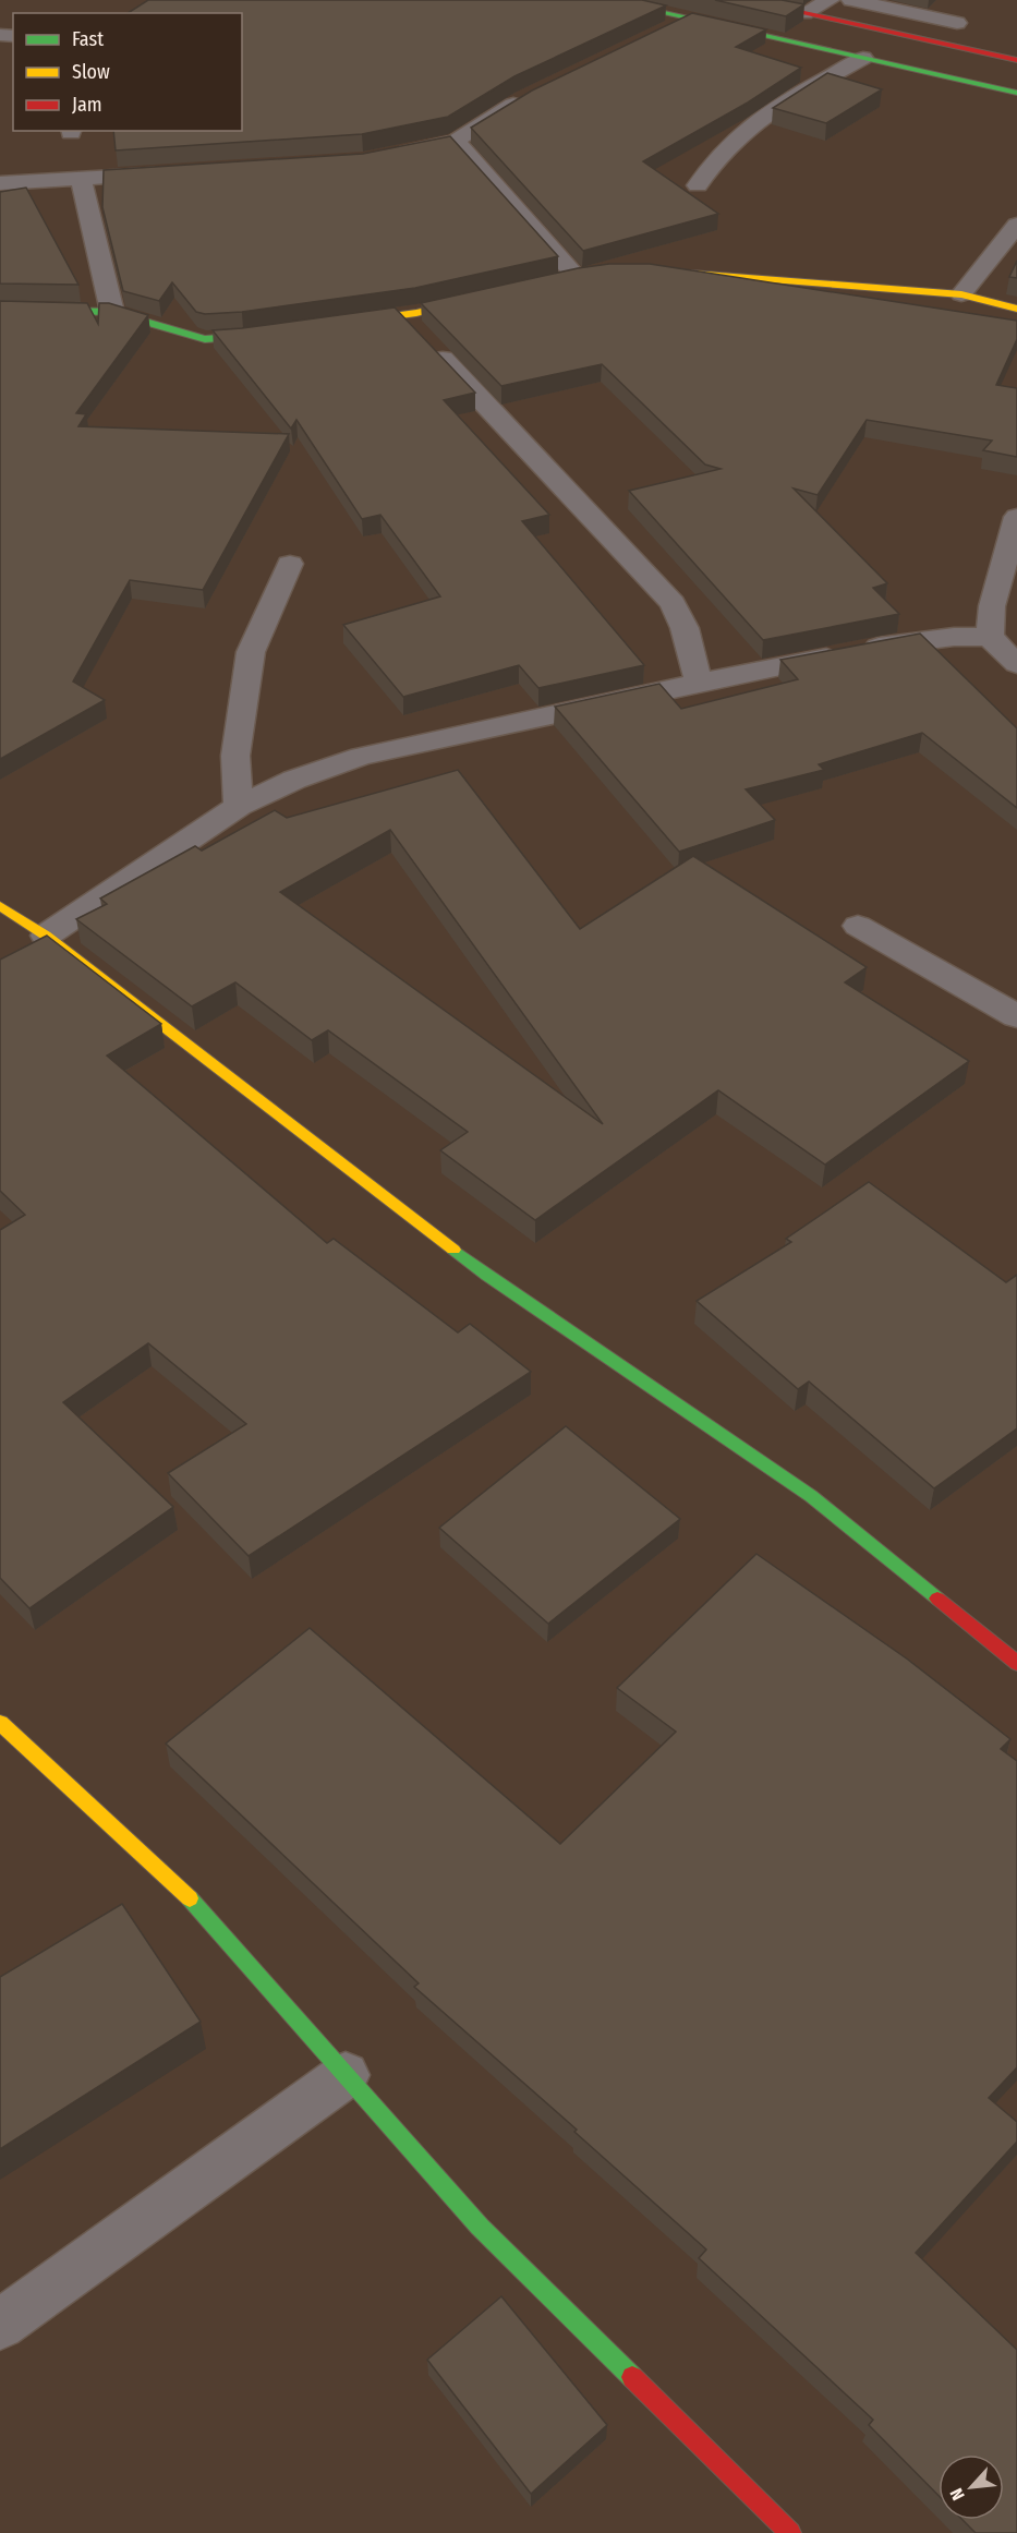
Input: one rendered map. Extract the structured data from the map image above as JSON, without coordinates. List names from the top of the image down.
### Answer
{
  "legend": ["Fast", "Slow", "Jam"],
  "north": "bottom left"
}
